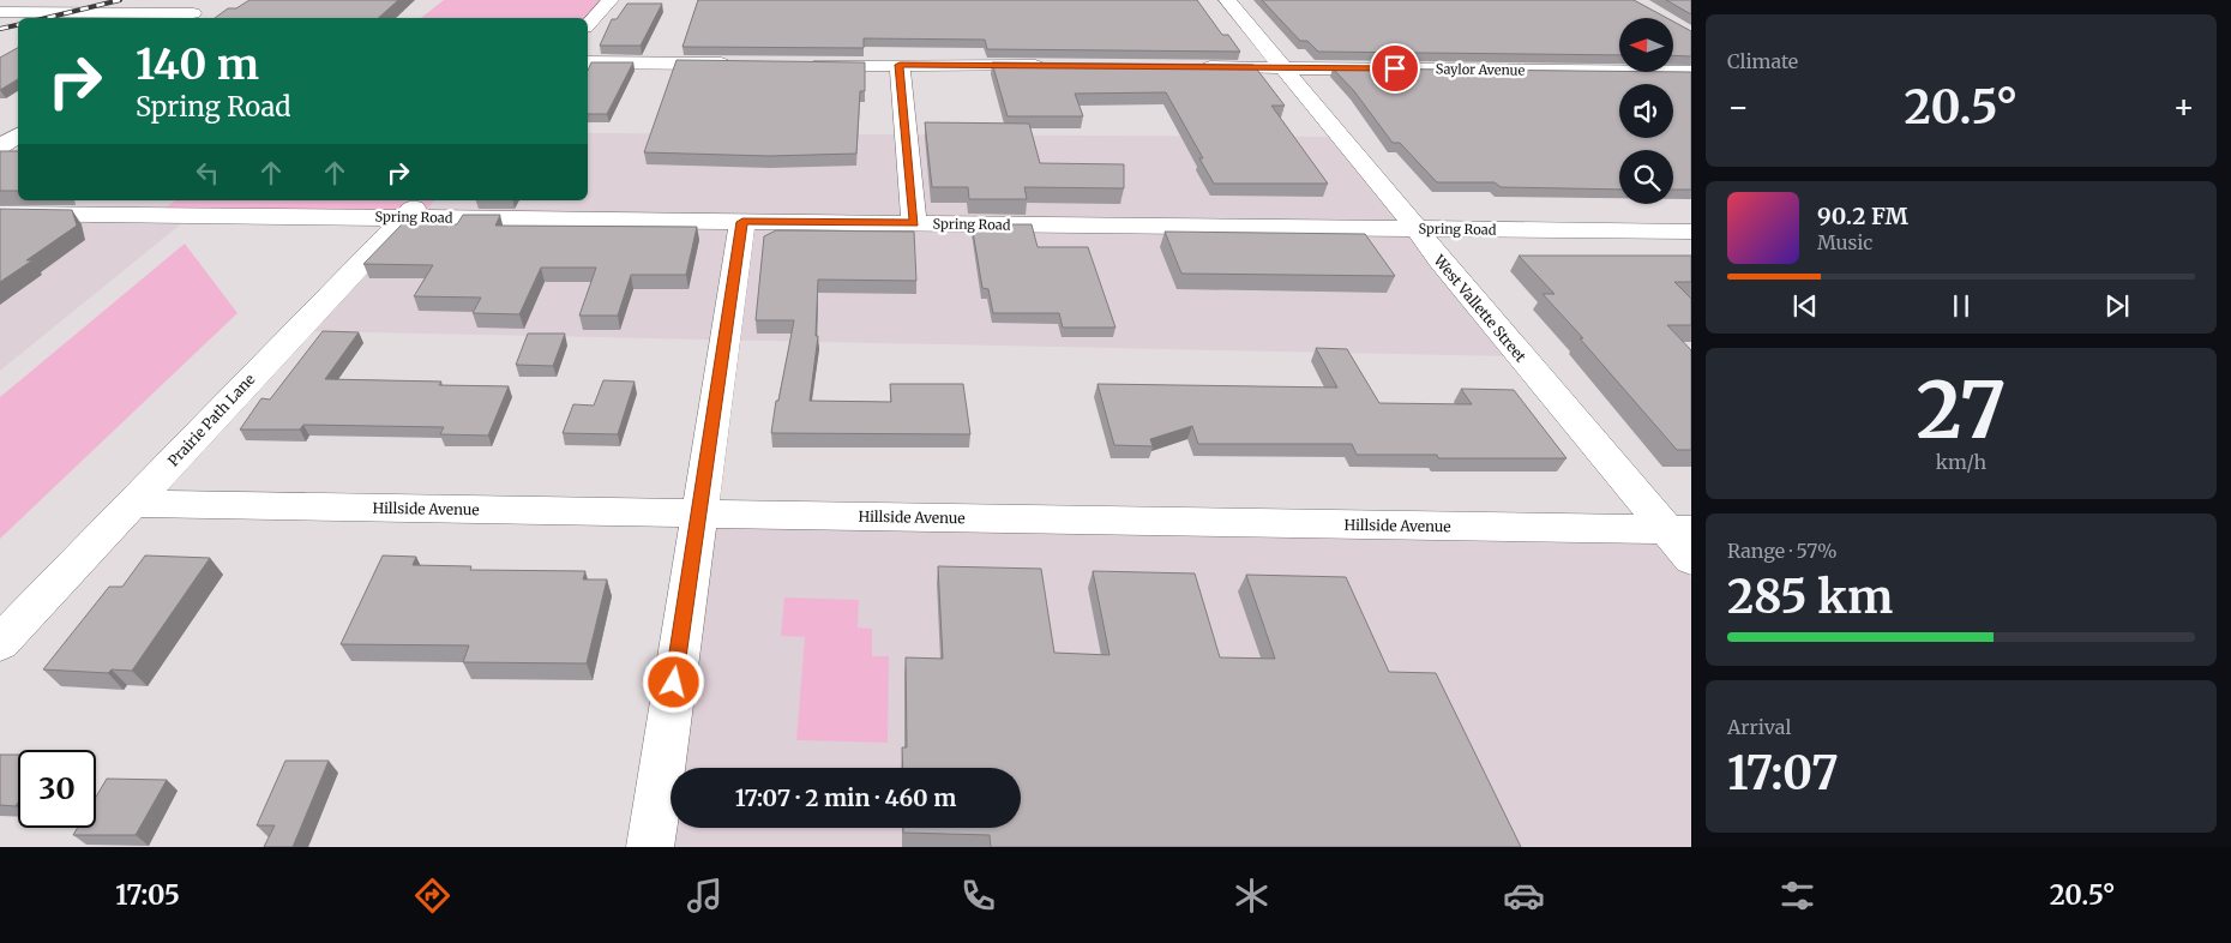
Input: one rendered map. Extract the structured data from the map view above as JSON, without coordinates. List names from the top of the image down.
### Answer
{
  "streets": {
    "street": [
      "Saylor Avenue",
      "Spring Road",
      "West Vallette Street",
      "Prairie Path Lane",
      "Hillside Avenue"
    ]
  },
  "crossings": [
    ["Saylor Avenue", "West Vallette Street"],
    ["Spring Road", "West Vallette Street"],
    ["Spring Road", "Prairie Path Lane"],
    ["West Vallette Street", "Hillside Avenue"],
    ["Prairie Path Lane", "Hillside Avenue"]
  ],
  "north": "left",
  "page": {
    "tile": [
      "Climate",
      ["27", "km/h"],
      ["Range · 57%", "285 km"],
      ["Arrival", "17:07"]
    ],
    "turn": ["140 m", "Spring Road"],
    "heat": ["−", "20.5°", "+"],
    "song": ["90.2 FM", "Music"],
    "limit": "30",
    "trip": "17:07 · 2 min · 460 m",
    "tabs": ["17:05", "20.5°"]
  }
}
